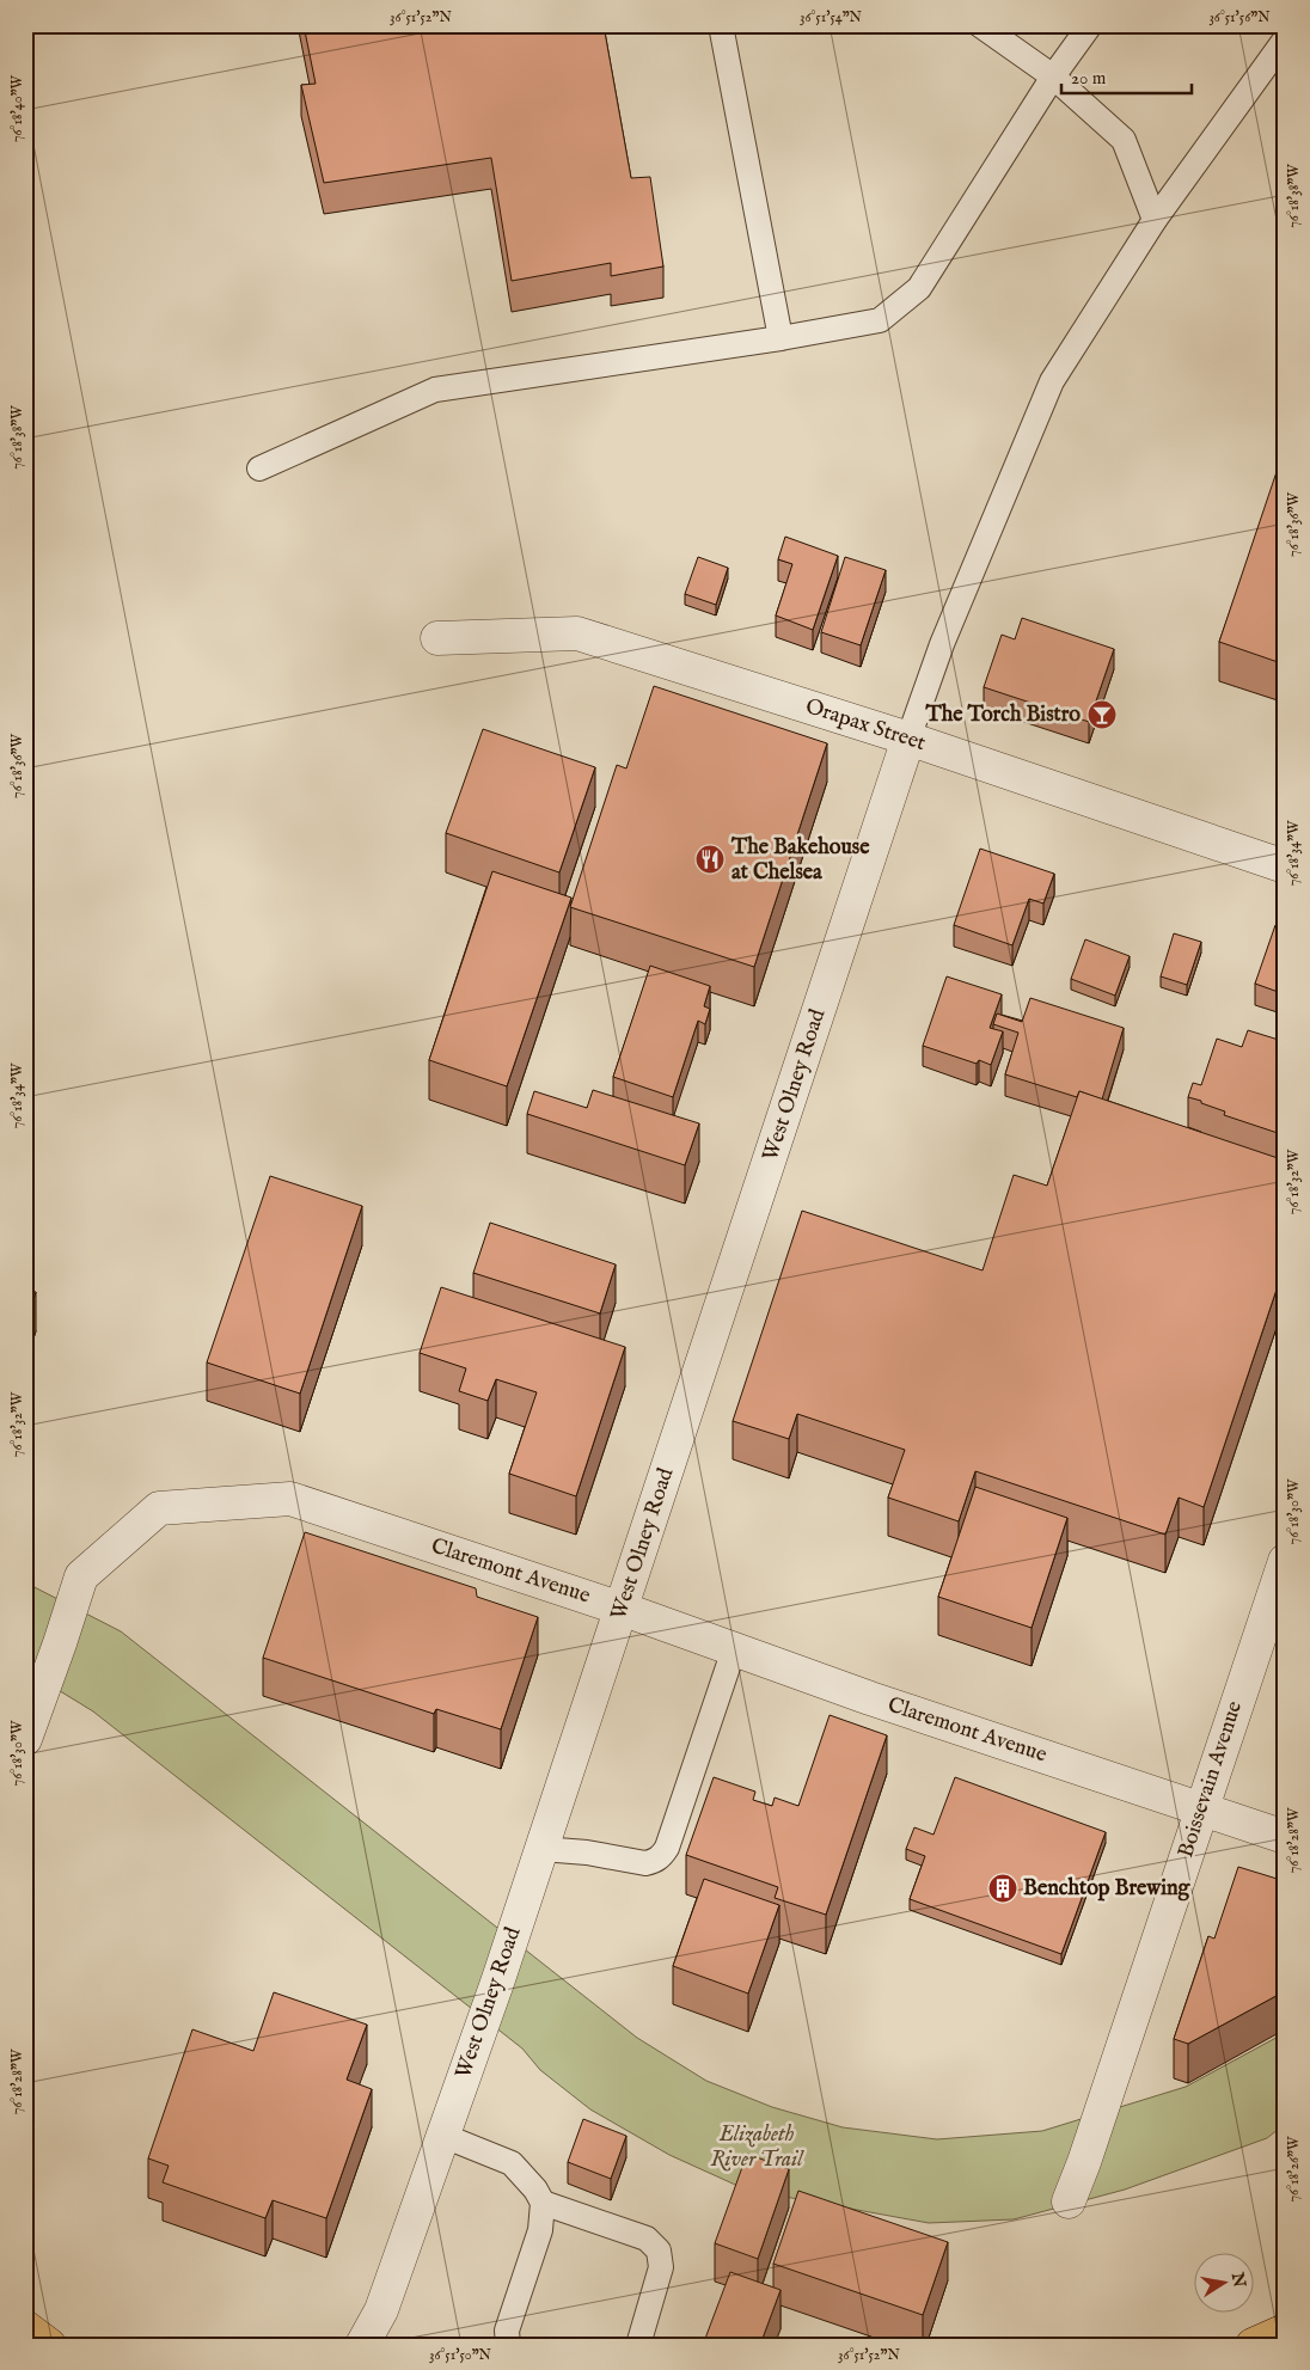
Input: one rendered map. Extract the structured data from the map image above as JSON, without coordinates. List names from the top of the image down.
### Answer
{
  "streets": {
    "street": [
      "Orapax Street",
      "West Olney Road",
      "Claremont Avenue",
      "Boissevain Avenue"
    ]
  },
  "crossings": [
    ["Orapax Street", "West Olney Road"],
    ["West Olney Road", "Claremont Avenue"],
    ["Claremont Avenue", "Boissevain Avenue"]
  ],
  "parks": ["Elizabeth River Trail"],
  "places": {
    "bar": ["The Torch Bistro"],
    "restaurant": ["The Bakehouse at Chelsea"],
    "building": ["Benchtop Brewing"]
  },
  "scale_bar": "20 m",
  "north": "right",
  "coordinates": [
    "36°51'52\"N",
    "36°51'54\"N",
    "36°51'56\"N",
    "76°18'40\"W",
    "76°18'38\"W",
    "76°18'36\"W",
    "76°18'34\"W",
    "76°18'32\"W",
    "76°18'30\"W",
    "76°18'28\"W",
    "76°18'26\"W",
    "36°51'50\"N"
  ]
}
